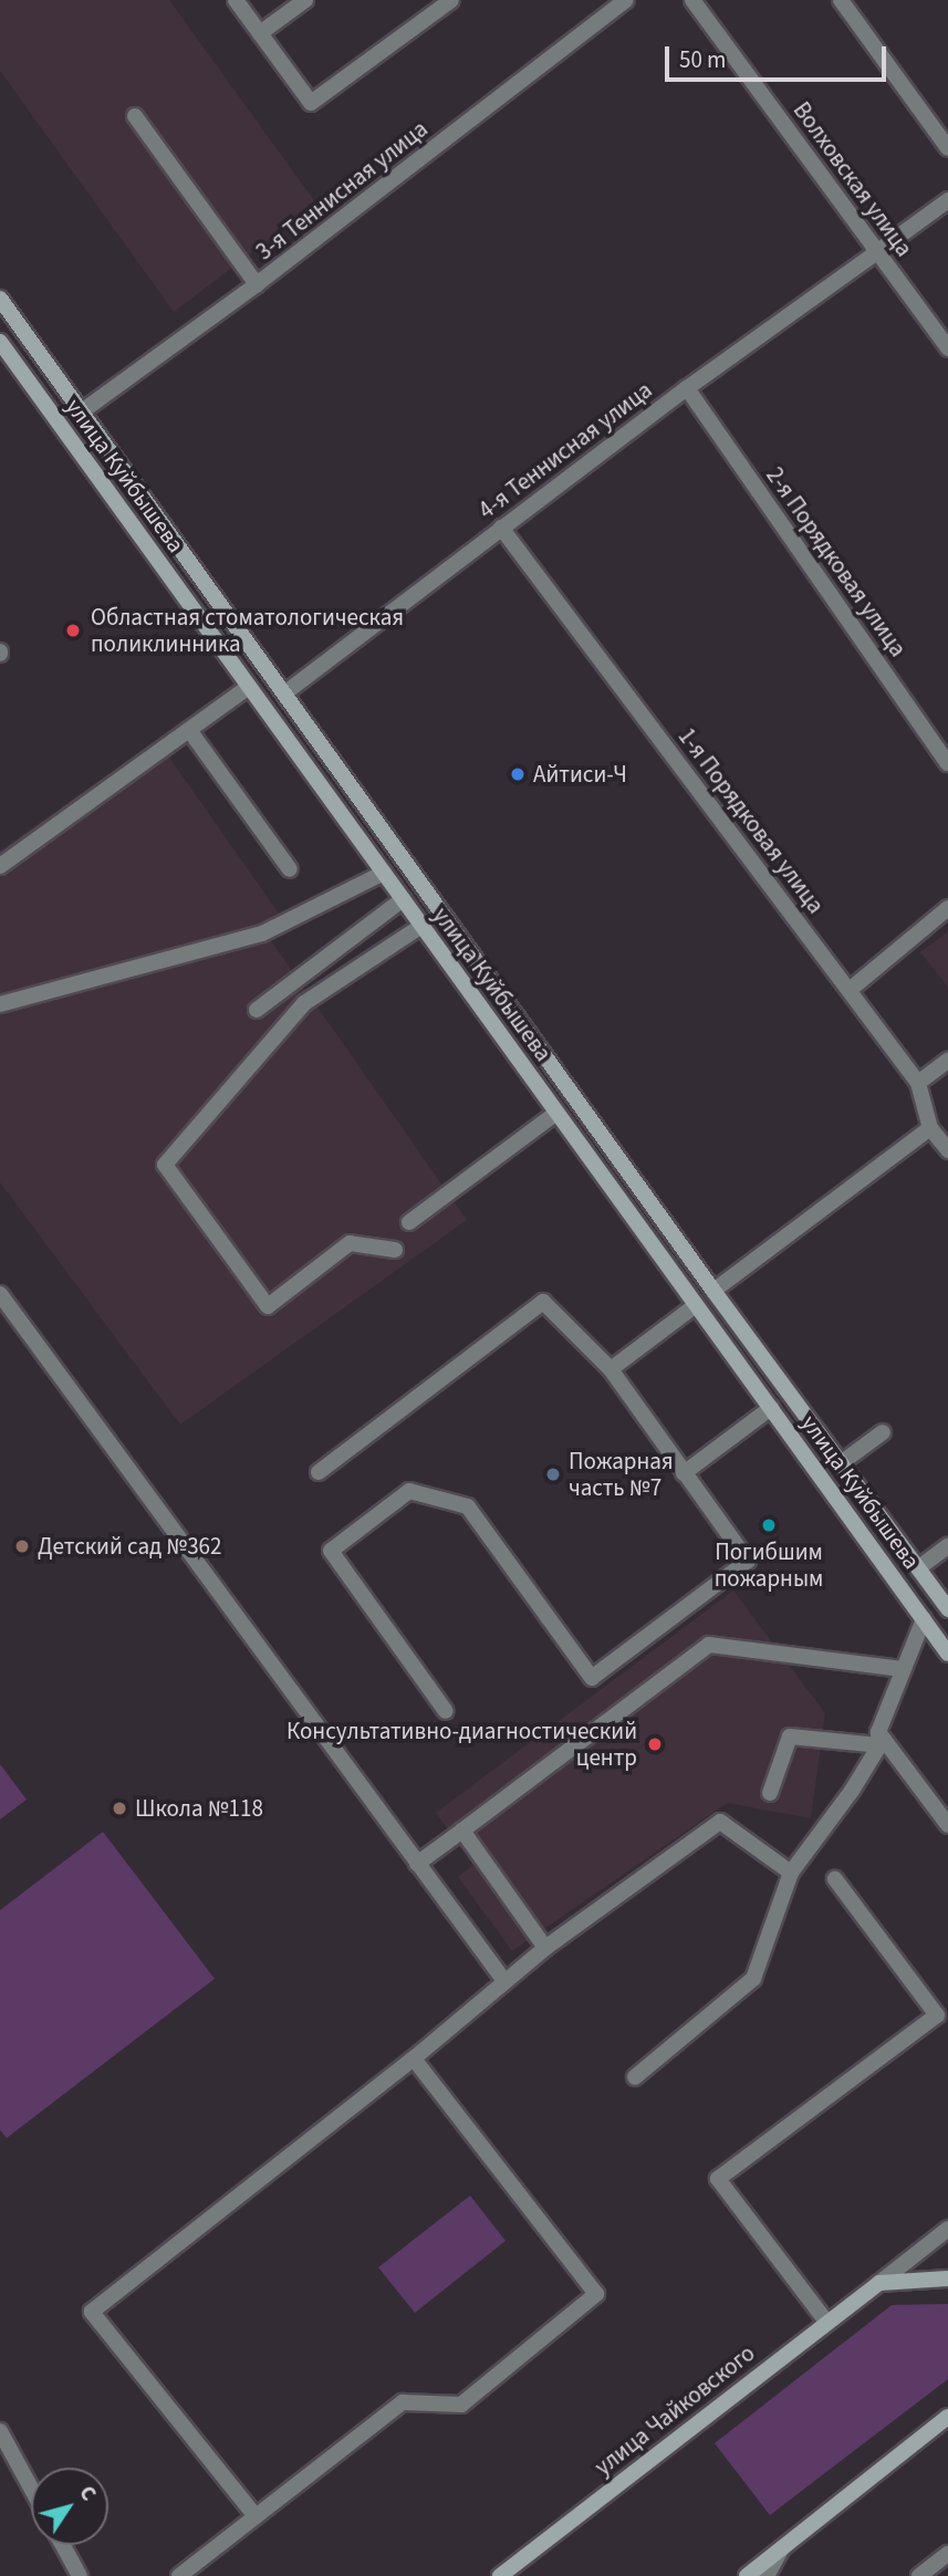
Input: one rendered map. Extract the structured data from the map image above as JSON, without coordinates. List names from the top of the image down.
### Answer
{
  "streets": {
    "main road": ["улица Куйбышева", "улица Чайковского"],
    "street": [
      "Волховская улица",
      "3-я Теннисная улица",
      "4-я Теннисная улица",
      "2-я Порядковая улица",
      "1-я Порядковая улица"
    ]
  },
  "crossings": [
    ["Волховская улица", "4-я Теннисная улица"],
    ["3-я Теннисная улица", "улица Куйбышева"],
    ["4-я Теннисная улица", "улица Куйбышева"],
    ["4-я Теннисная улица", "2-я Порядковая улица"],
    ["4-я Теннисная улица", "1-я Порядковая улица"]
  ],
  "places": [
    "Областная стоматологическая поликлинника",
    "Айтиси-Ч",
    "Пожарная часть №7",
    "Погибшим пожарным",
    "Детский сад №362",
    "Консультативно-диагностический центр",
    "Школа №118"
  ],
  "scale_bar": "50 m",
  "north": "top right"
}
